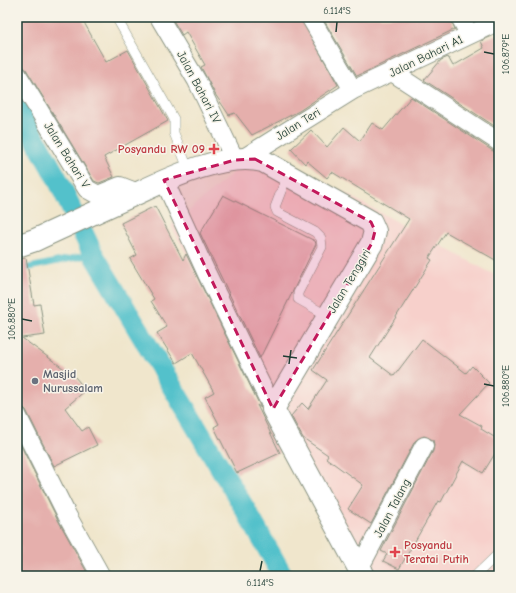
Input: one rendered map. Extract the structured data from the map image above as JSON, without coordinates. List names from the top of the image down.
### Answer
{
  "streets": {
    "street": [
      "Jalan Bahari A1",
      "Jalan Bahari IV",
      "Jalan Teri",
      "Jalan Bahari V",
      "Jalan Tenggiri",
      "Jalan Talang"
    ]
  },
  "crossings": [
    ["Jalan Bahari A1", "Jalan Teri"],
    ["Jalan Bahari IV", "Jalan Teri"],
    ["Jalan Bahari IV", "Jalan Tenggiri"],
    ["Jalan Teri", "Jalan Tenggiri"],
    ["Jalan Bahari V", "Jalan Tenggiri"]
  ],
  "places": {
    "health": ["Posyandu RW 09", "Posyandu Teratai Putih"],
    "other": ["Masjid Nurussalam"]
  },
  "coordinates": ["6.114°S", "106.879°E", "106.880°E"]
}
